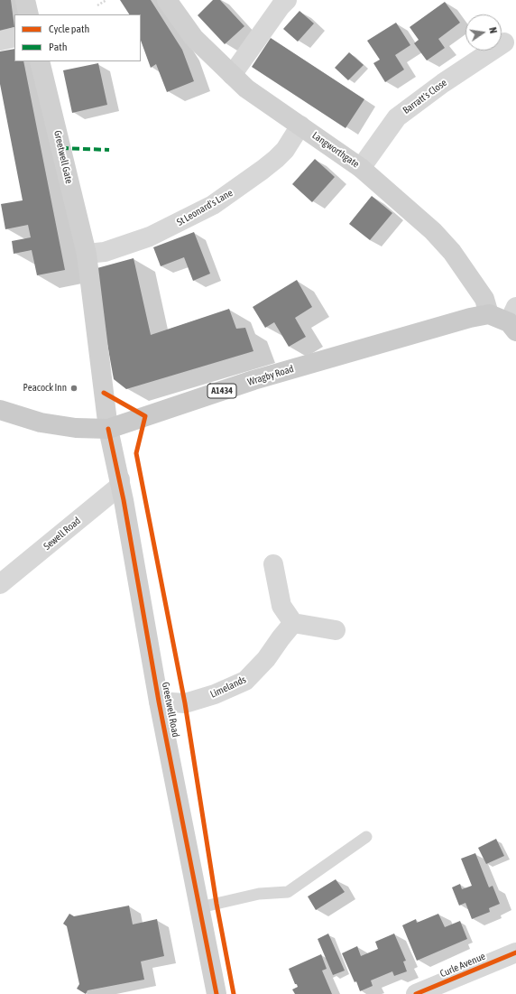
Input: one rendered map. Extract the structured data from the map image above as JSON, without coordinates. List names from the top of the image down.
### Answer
{
  "streets": {
    "main road": ["Wragby Road", "A1434"],
    "street": [
      "Barratt's Close",
      "Langworthgate",
      "Greetwell Gate",
      "St Leonard's Lane",
      "Sewell Road",
      "Limelands",
      "Greetwell Road",
      "Curle Avenue"
    ]
  },
  "crossings": [
    ["Barratt's Close", "Langworthgate"],
    ["Langworthgate", "St Leonard's Lane"],
    ["Langworthgate", "Wragby Road"],
    ["Greetwell Gate", "St Leonard's Lane"],
    ["Greetwell Gate", "Wragby Road"],
    ["Greetwell Gate", "Greetwell Road"],
    ["Wragby Road", "Greetwell Road"],
    ["Sewell Road", "Greetwell Road"],
    ["Limelands", "Greetwell Road"]
  ],
  "places": ["Peacock Inn"],
  "legend": ["Cycle path", "Path"],
  "north": "right"
}
